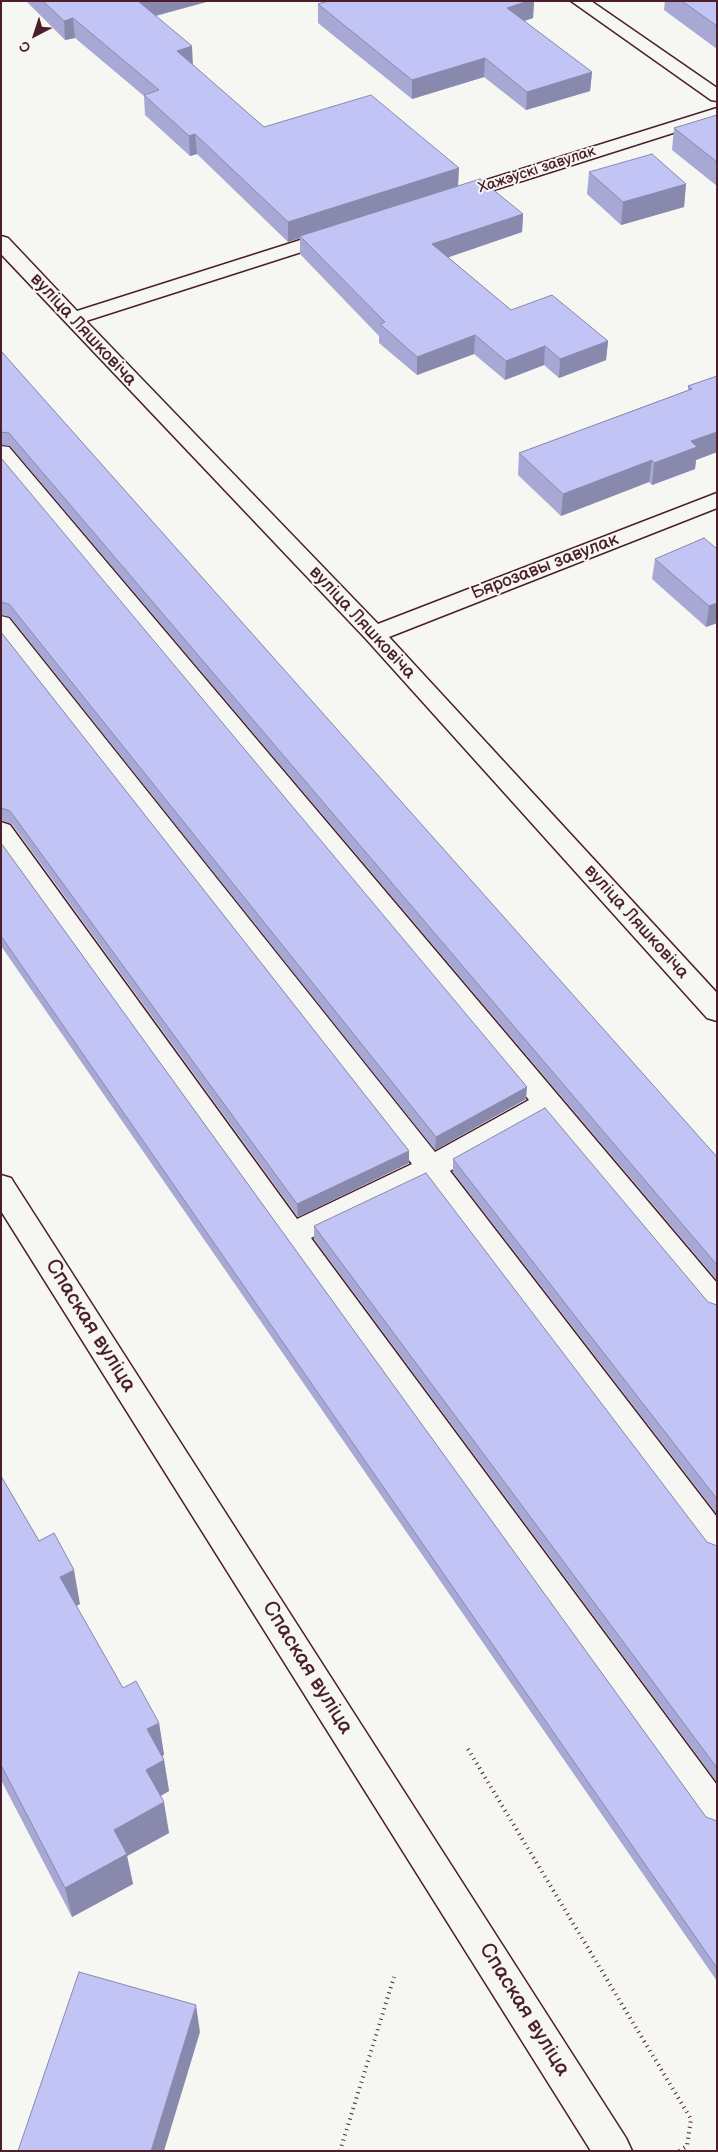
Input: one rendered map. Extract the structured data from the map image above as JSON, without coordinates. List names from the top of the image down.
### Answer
{
  "streets": {
    "street": [
      "Хажэўскі завулак",
      "вуліца Ляшковіча",
      "Бярозавы завулак",
      "Спаская вуліца"
    ]
  },
  "crossings": [
    ["вуліца Ляшковіча", "Бярозавы завулак"]
  ],
  "north": "bottom left"
}
